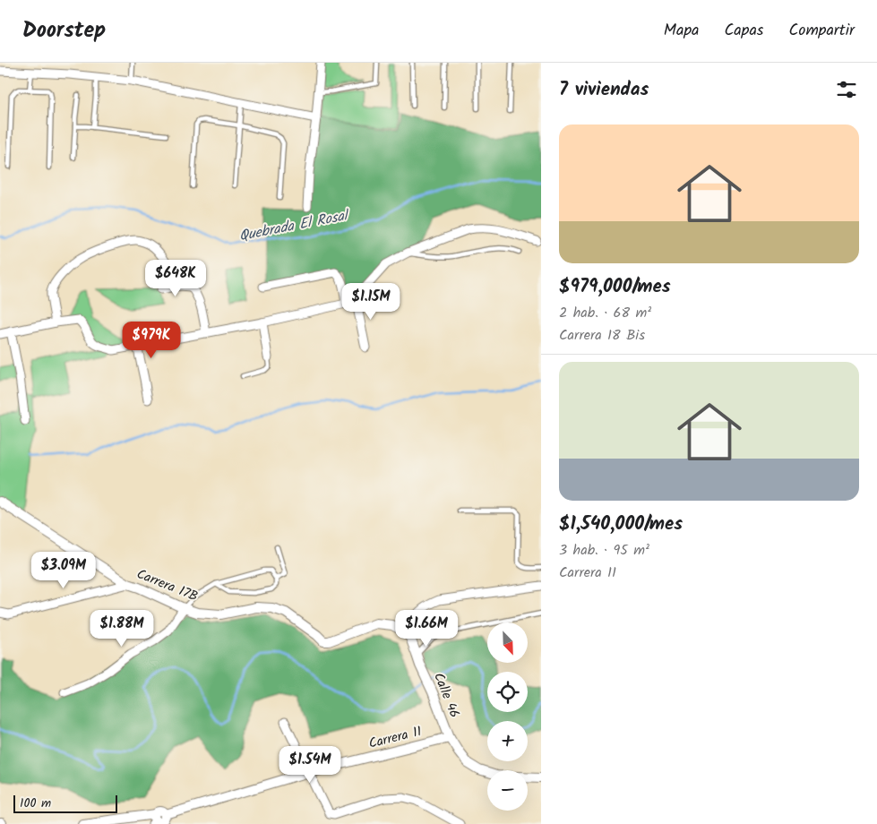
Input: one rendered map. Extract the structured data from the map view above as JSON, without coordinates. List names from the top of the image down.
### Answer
{
  "streets": {
    "street": ["Carrera 17B", "Calle 46", "Carrera 11"]
  },
  "crossings": [
    ["Carrera 17B", "Calle 46"],
    ["Calle 46", "Carrera 11"]
  ],
  "water": ["Quebrada El Rosal"],
  "scale_bar": "100 m",
  "north": "bottom right",
  "page": {
    "header": "Doorstep",
    "nav": ["Mapa", "Capas", "Compartir"],
    "heading": "7 viviendas",
    "list": [
      {
        "name": "$979,000/mes",
        "note": "2 hab. · 68 m² · Carrera 18 Bis"
      },
      {
        "name": "$1,540,000/mes",
        "note": "3 hab. · 95 m² · Carrera 11"
      }
    ],
    "price": [
      "$648K",
      "$1.15M",
      "$979K",
      "$3.09M",
      "$1.88M",
      "$1.66M",
      "$1.54M"
    ],
    "map_buttons": ["+", "−"],
    "scale": "100 m"
  }
}
